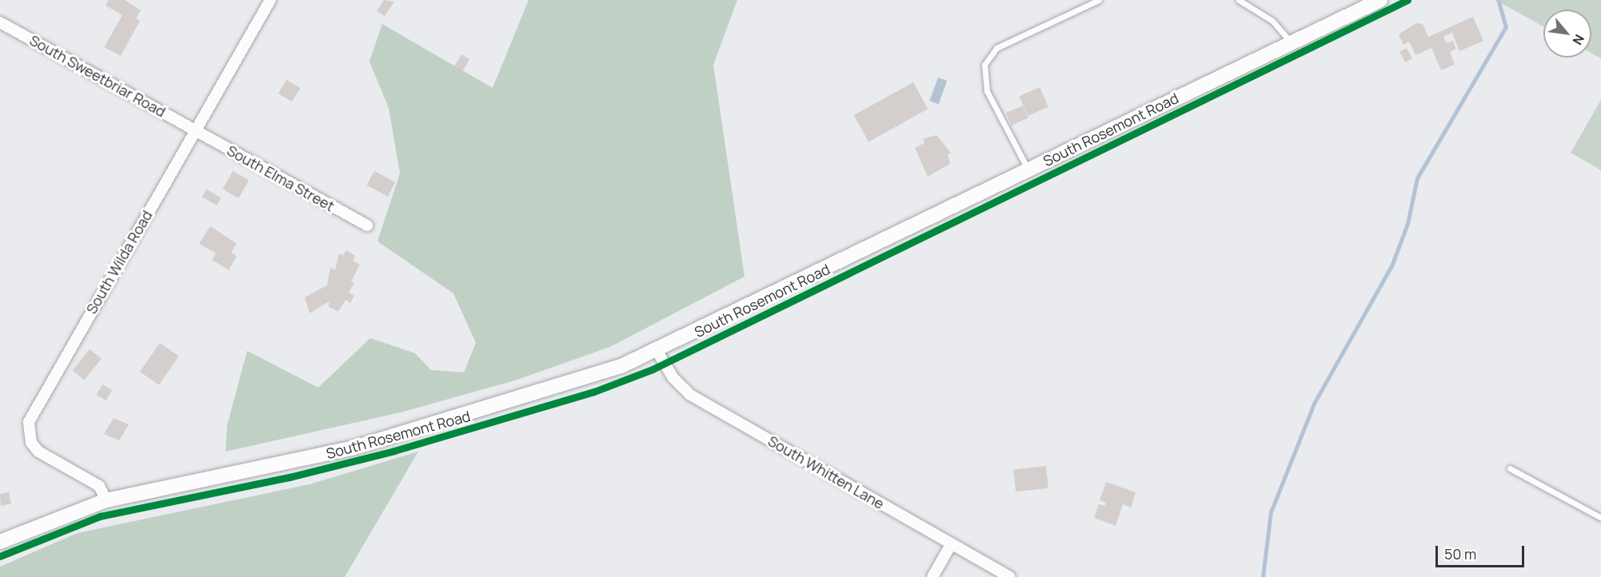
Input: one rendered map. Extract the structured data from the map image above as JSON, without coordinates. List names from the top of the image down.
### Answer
{
  "streets": {
    "main road": ["South Rosemont Road"],
    "street": [
      "South Sweetbriar Road",
      "South Elma Street",
      "South Wilda Road",
      "South Whitten Lane"
    ]
  },
  "crossings": [
    ["South Sweetbriar Road", "South Elma Street"],
    ["South Sweetbriar Road", "South Wilda Road"],
    ["South Rosemont Road", "South Wilda Road"],
    ["South Rosemont Road", "South Whitten Lane"],
    ["South Elma Street", "South Wilda Road"]
  ],
  "scale_bar": "50 m",
  "north": "bottom right"
}
